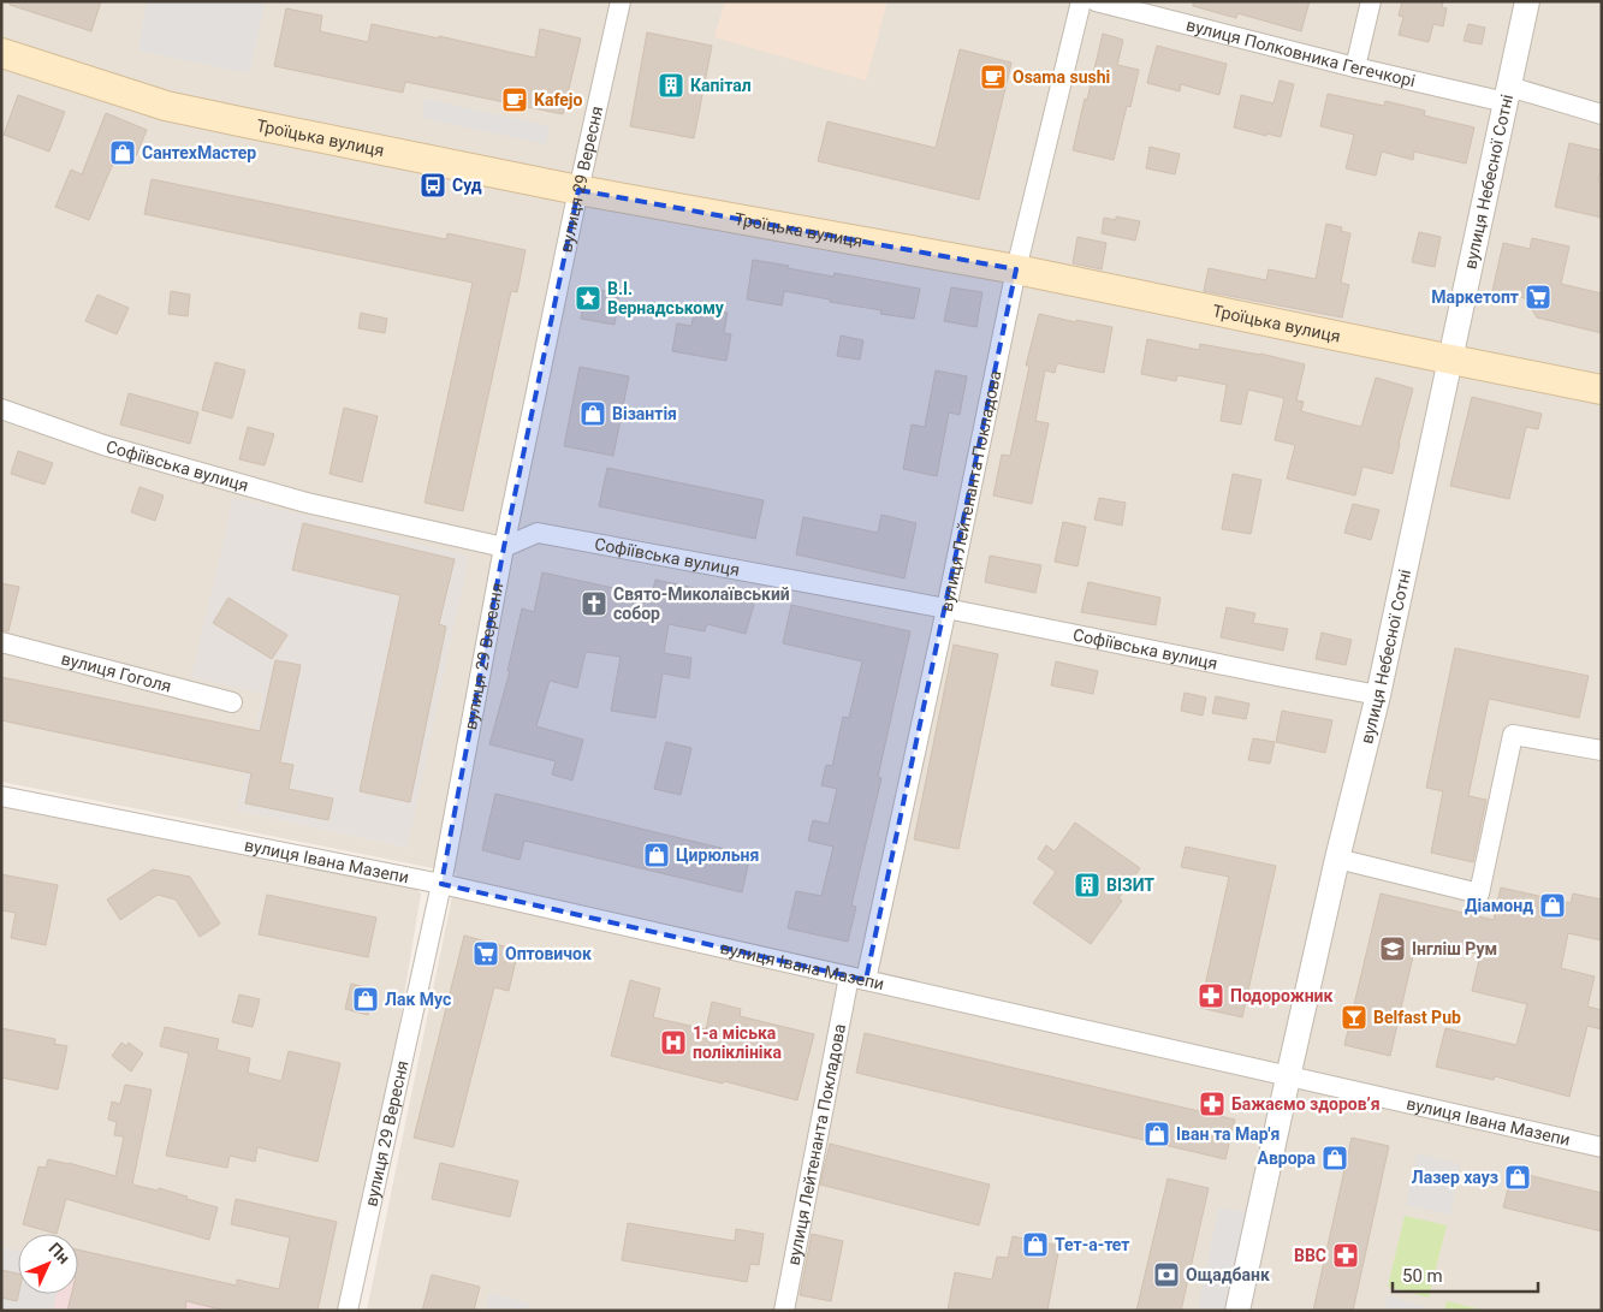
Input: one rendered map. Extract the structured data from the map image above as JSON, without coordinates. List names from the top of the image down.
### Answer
{
  "streets": {
    "main road": ["Троїцька вулиця"],
    "street": [
      "вулиця Полковника Гегечкорі",
      "вулиця 29 Вересня",
      "вулиця Небесної Сотні",
      "Софіївська вулиця",
      "вулиця Лейтенанта Покладова",
      "вулиця Гоголя",
      "вулиця Івана Мазепи"
    ]
  },
  "crossings": [
    ["вулиця Полковника Гегечкорі", "вулиця Небесної Сотні"],
    ["Троїцька вулиця", "вулиця 29 Вересня"],
    ["Троїцька вулиця", "вулиця Небесної Сотні"],
    ["Троїцька вулиця", "вулиця Лейтенанта Покладова"],
    ["вулиця 29 Вересня", "Софіївська вулиця"],
    ["вулиця 29 Вересня", "вулиця Івана Мазепи"],
    ["вулиця Небесної Сотні", "Софіївська вулиця"],
    ["вулиця Небесної Сотні", "вулиця Івана Мазепи"],
    ["Софіївська вулиця", "вулиця Лейтенанта Покладова"],
    ["вулиця Лейтенанта Покладова", "вулиця Івана Мазепи"]
  ],
  "places": {
    "cafe": ["Osama sushi", "Kafejo"],
    "building": ["Капітал", "ВІЗИТ"],
    "shop": [
      "СантехМастер",
      "Візантія",
      "Цирюльня",
      "Дiамонд",
      "Лак Мус",
      "Іван та Мар'я",
      "Аврора",
      "Лазер хауз",
      "Тет-а-тет"
    ],
    "bus stop": ["Суд"],
    "supermarket": ["Маркетопт", "Оптовичок"],
    "place": ["В.І. Вернадському"],
    "church": ["Свято-Миколаївський собор"],
    "school or university": ["Інгліш Рум"],
    "pharmacy": ["Подорожник", "Бажаємо здоровʼя", "ВВС"],
    "bar": ["Belfast Pub"],
    "hospital": ["1-а міська поліклініка"],
    "bank": ["Ощадбанк"]
  },
  "scale_bar": "50 m",
  "north": "top right"
}
